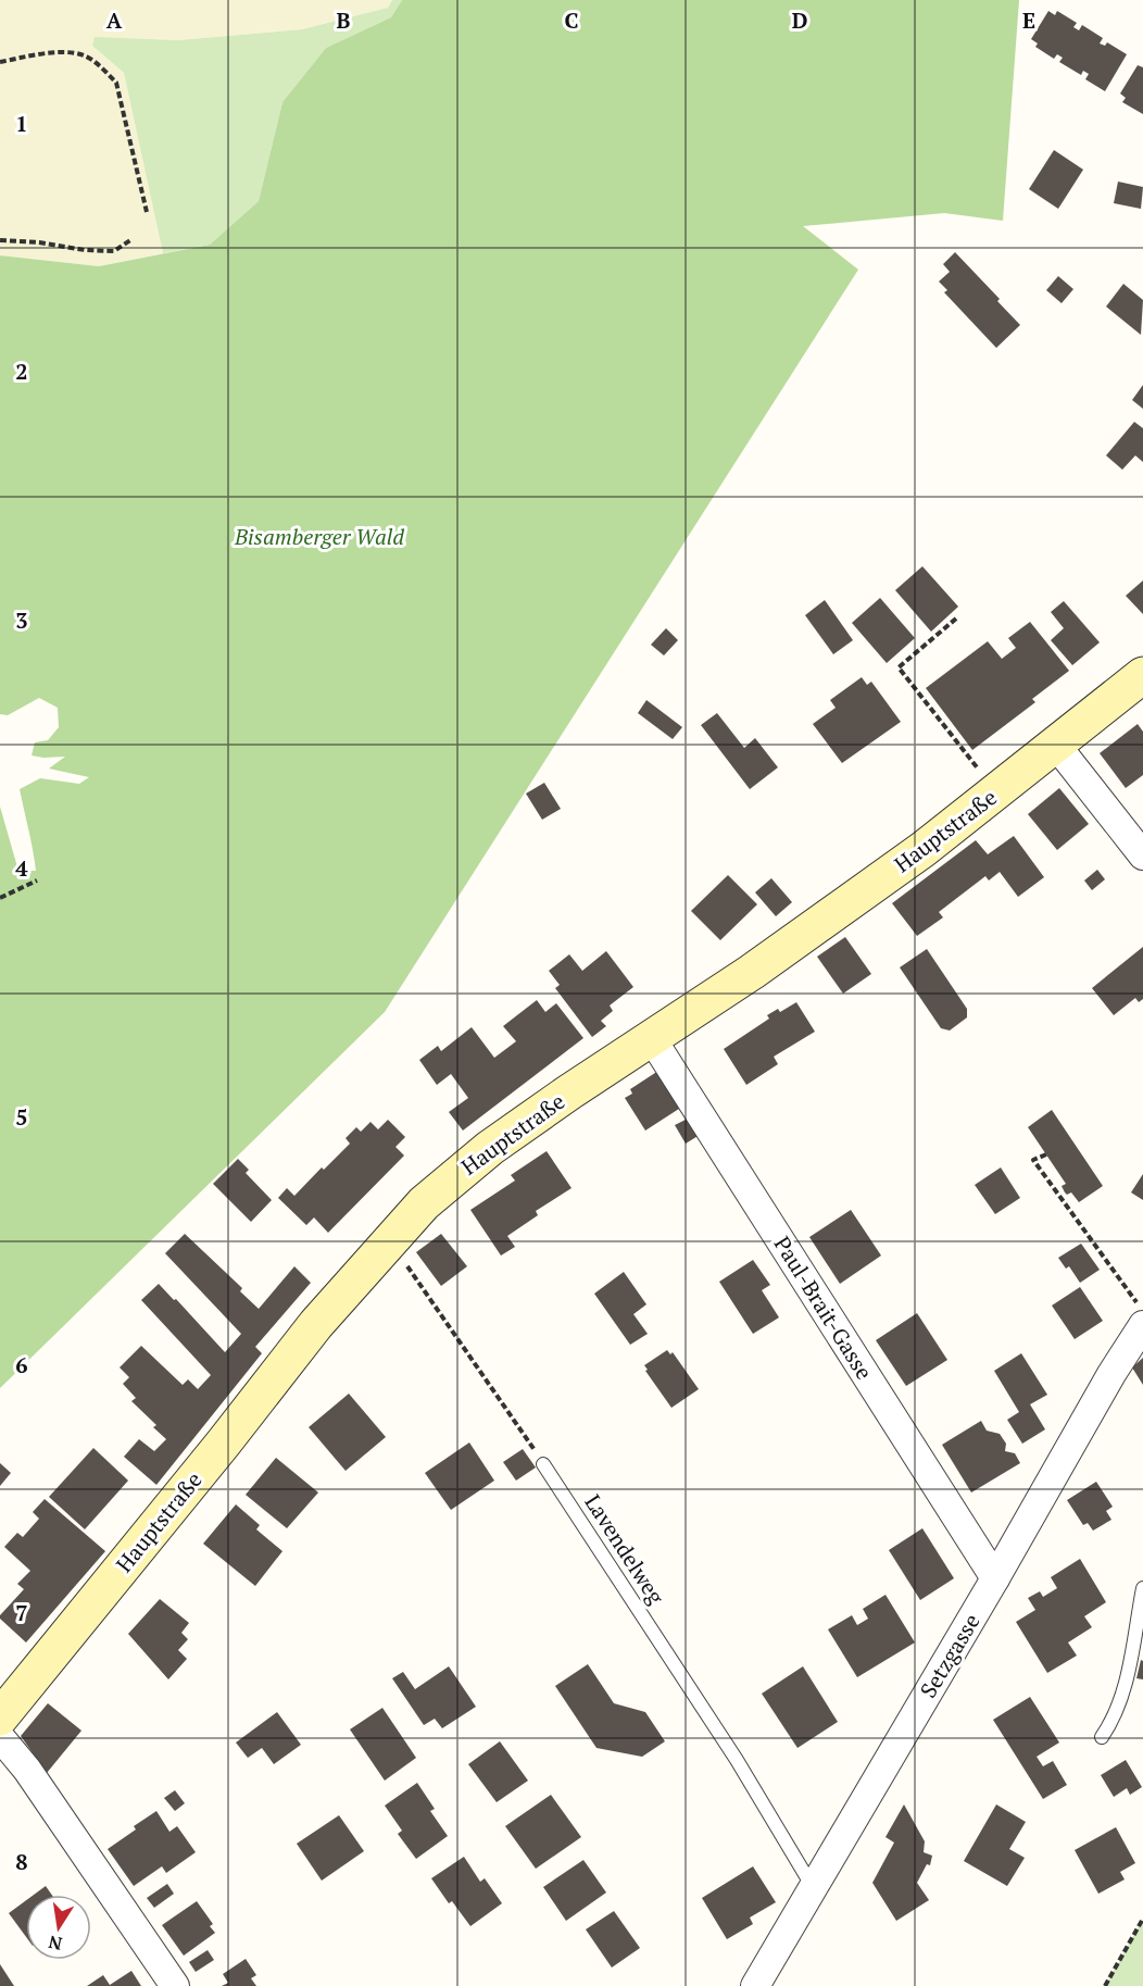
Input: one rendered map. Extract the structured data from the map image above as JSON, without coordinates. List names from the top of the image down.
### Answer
{
  "streets": {
    "main road": ["Hauptstraße"],
    "street": ["Paul-Brait-Gasse", "Setzgasse"],
    "lane": ["Lavendelweg"]
  },
  "crossings": [
    ["Hauptstraße", "Paul-Brait-Gasse"],
    ["Paul-Brait-Gasse", "Setzgasse"],
    ["Lavendelweg", "Setzgasse"]
  ],
  "parks": ["Bisamberger Wald"],
  "north": "bottom",
  "grid": {
    "columns": [
      "A",
      "B",
      "C",
      "D",
      "E"
    ],
    "rows": [
      "1",
      "2",
      "3",
      "4",
      "5",
      "6",
      "7",
      "8"
    ]
  }
}
